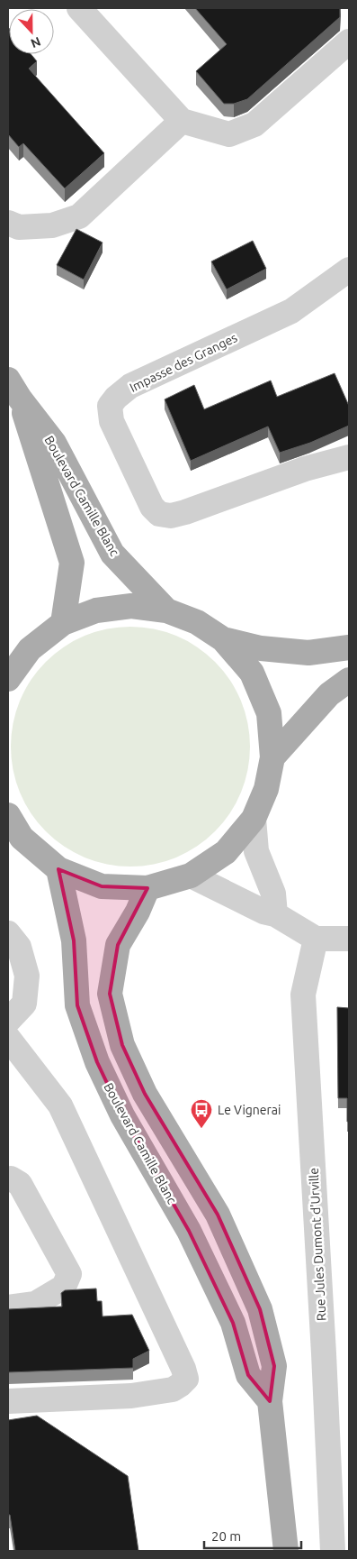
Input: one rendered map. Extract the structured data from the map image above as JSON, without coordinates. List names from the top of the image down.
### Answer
{
  "streets": {
    "main road": ["Boulevard Camille Blanc"],
    "street": ["Impasse des Granges", "Rue Jules Dumont d'Urville"]
  },
  "places": {
    "bus stop": ["Le Vignerai"]
  },
  "scale_bar": "20 m",
  "north": "bottom"
}
